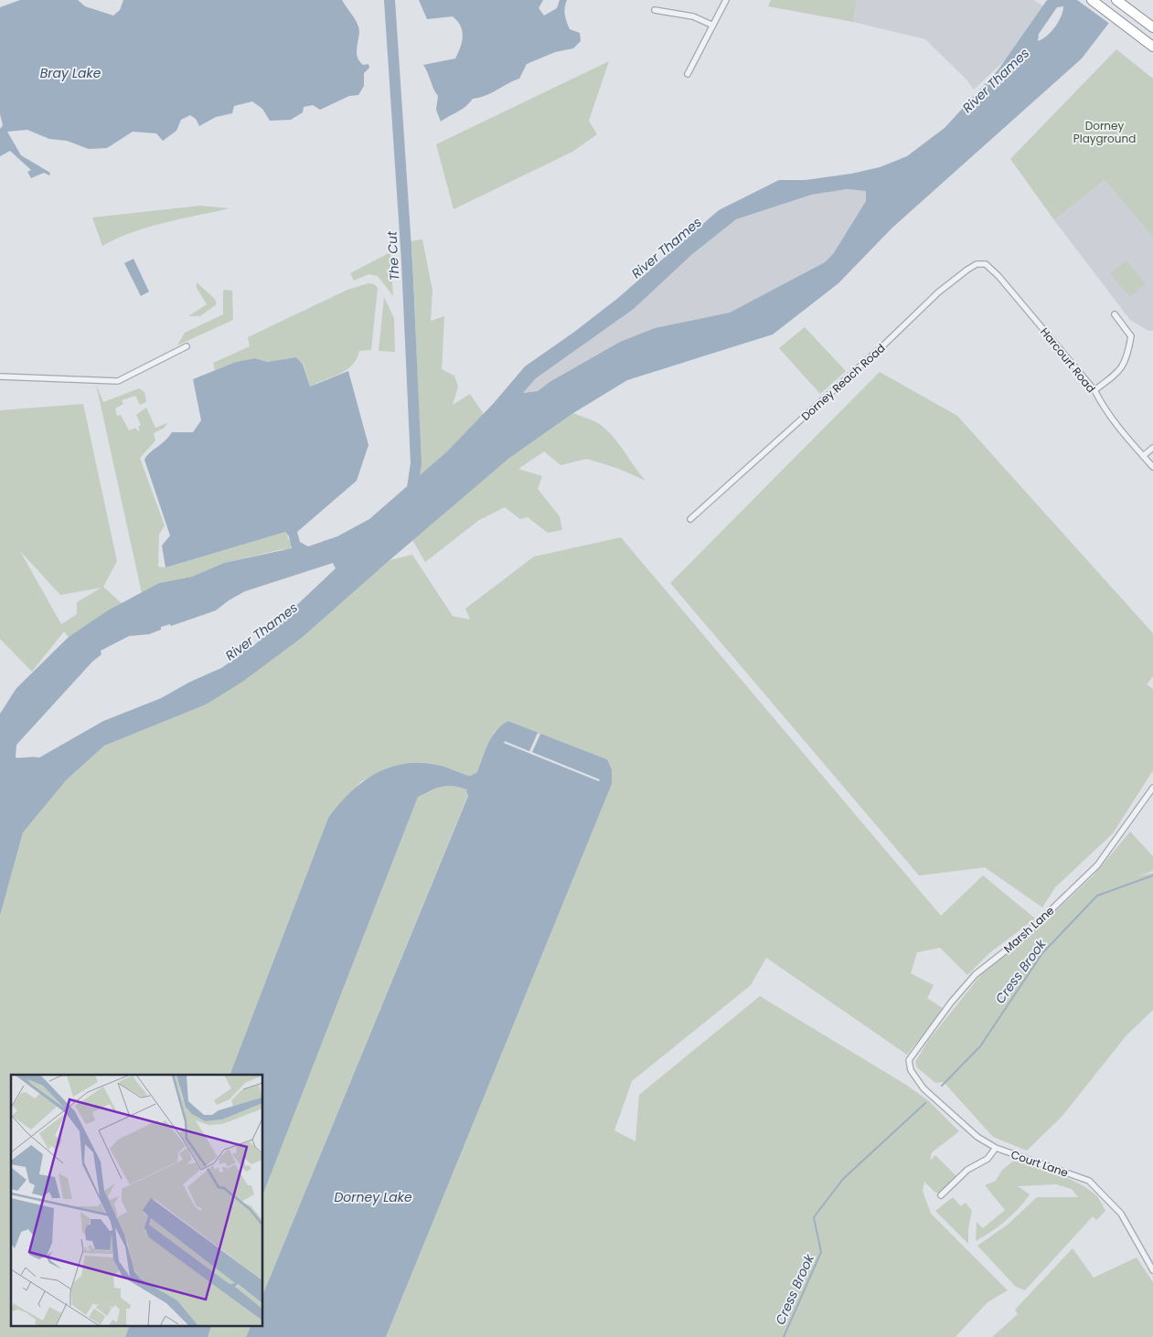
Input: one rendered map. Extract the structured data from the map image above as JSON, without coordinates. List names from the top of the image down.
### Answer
{
  "streets": {
    "street": [
      "Harcourt Road",
      "Dorney Reach Road",
      "Marsh Lane",
      "Court Lane"
    ]
  },
  "crossings": [
    ["Harcourt Road", "Dorney Reach Road"],
    ["Marsh Lane", "Court Lane"]
  ],
  "water": [
    "Bray Lake",
    "River Thames",
    "The Cut",
    "Cress Brook",
    "Dorney Lake"
  ],
  "parks": ["Dorney Playground"]
}
